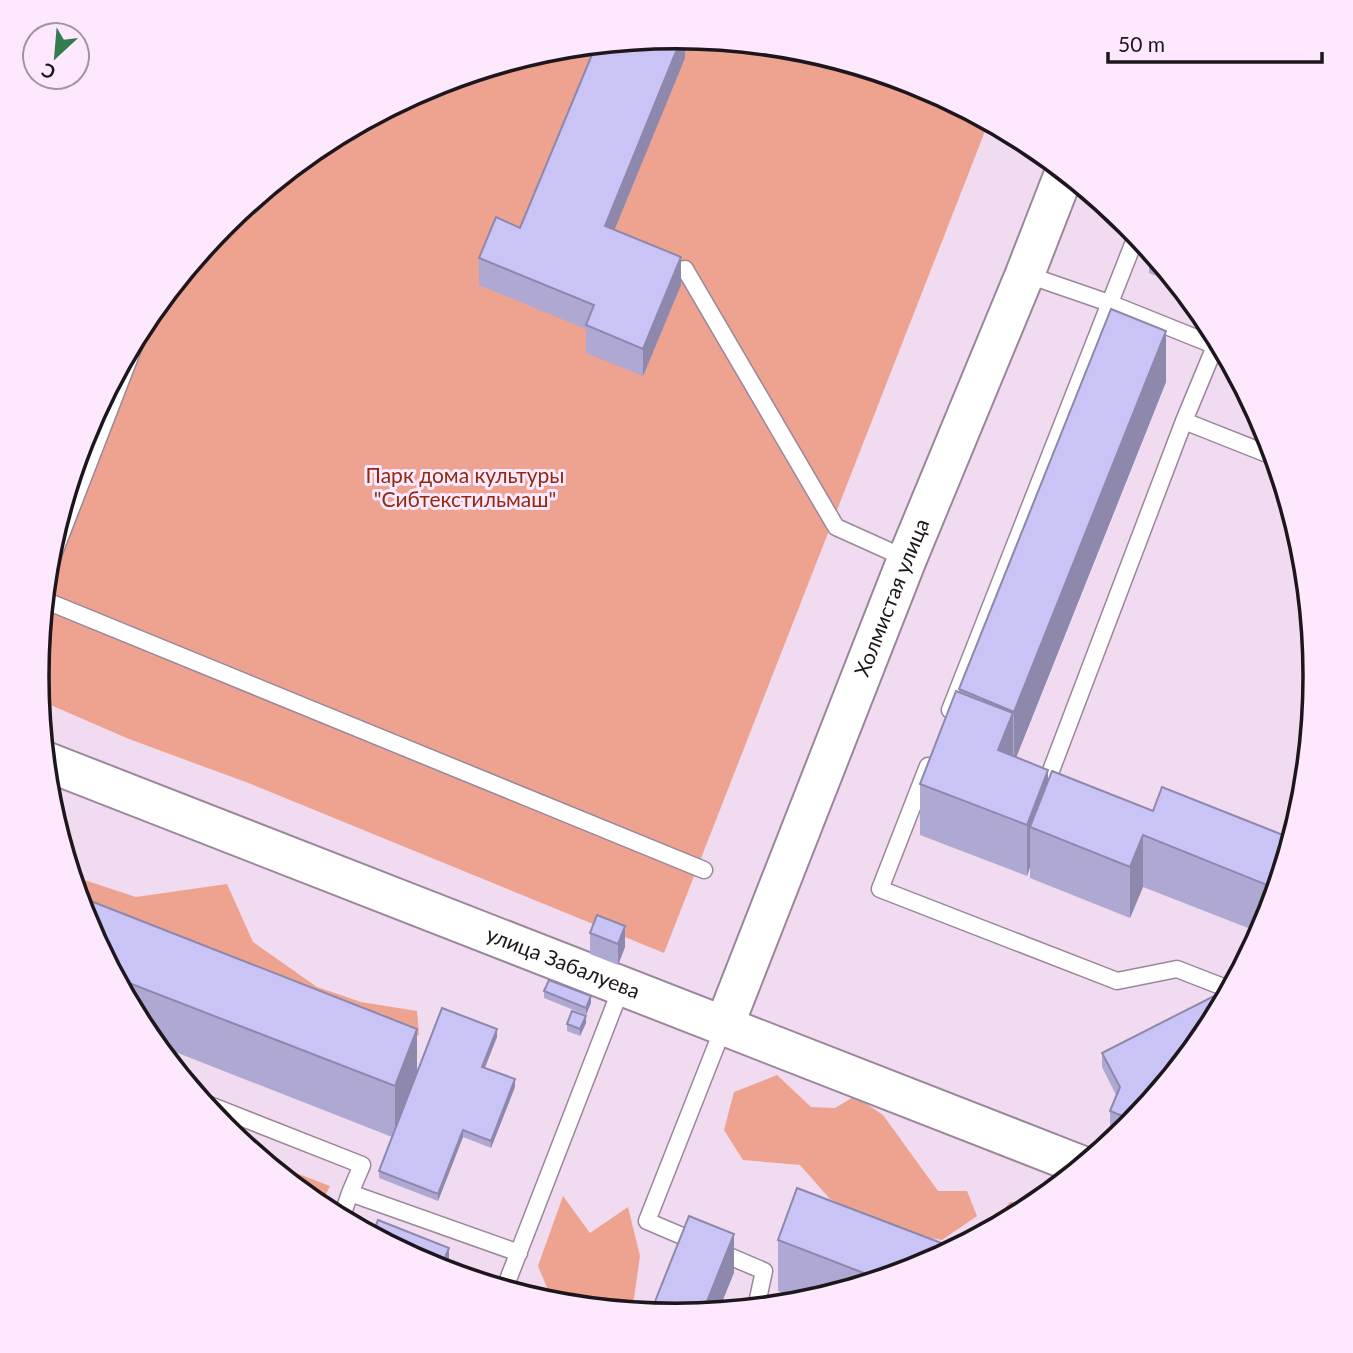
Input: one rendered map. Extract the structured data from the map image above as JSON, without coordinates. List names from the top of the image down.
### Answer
{
  "streets": {
    "street": ["Холмистая улица", "улица Забалуева"]
  },
  "crossings": [
    ["Холмистая улица", "улица Забалуева"]
  ],
  "parks": ["Парк дома культуры \"Сибтекстильмаш\""],
  "scale_bar": "50 m",
  "north": "bottom left"
}
